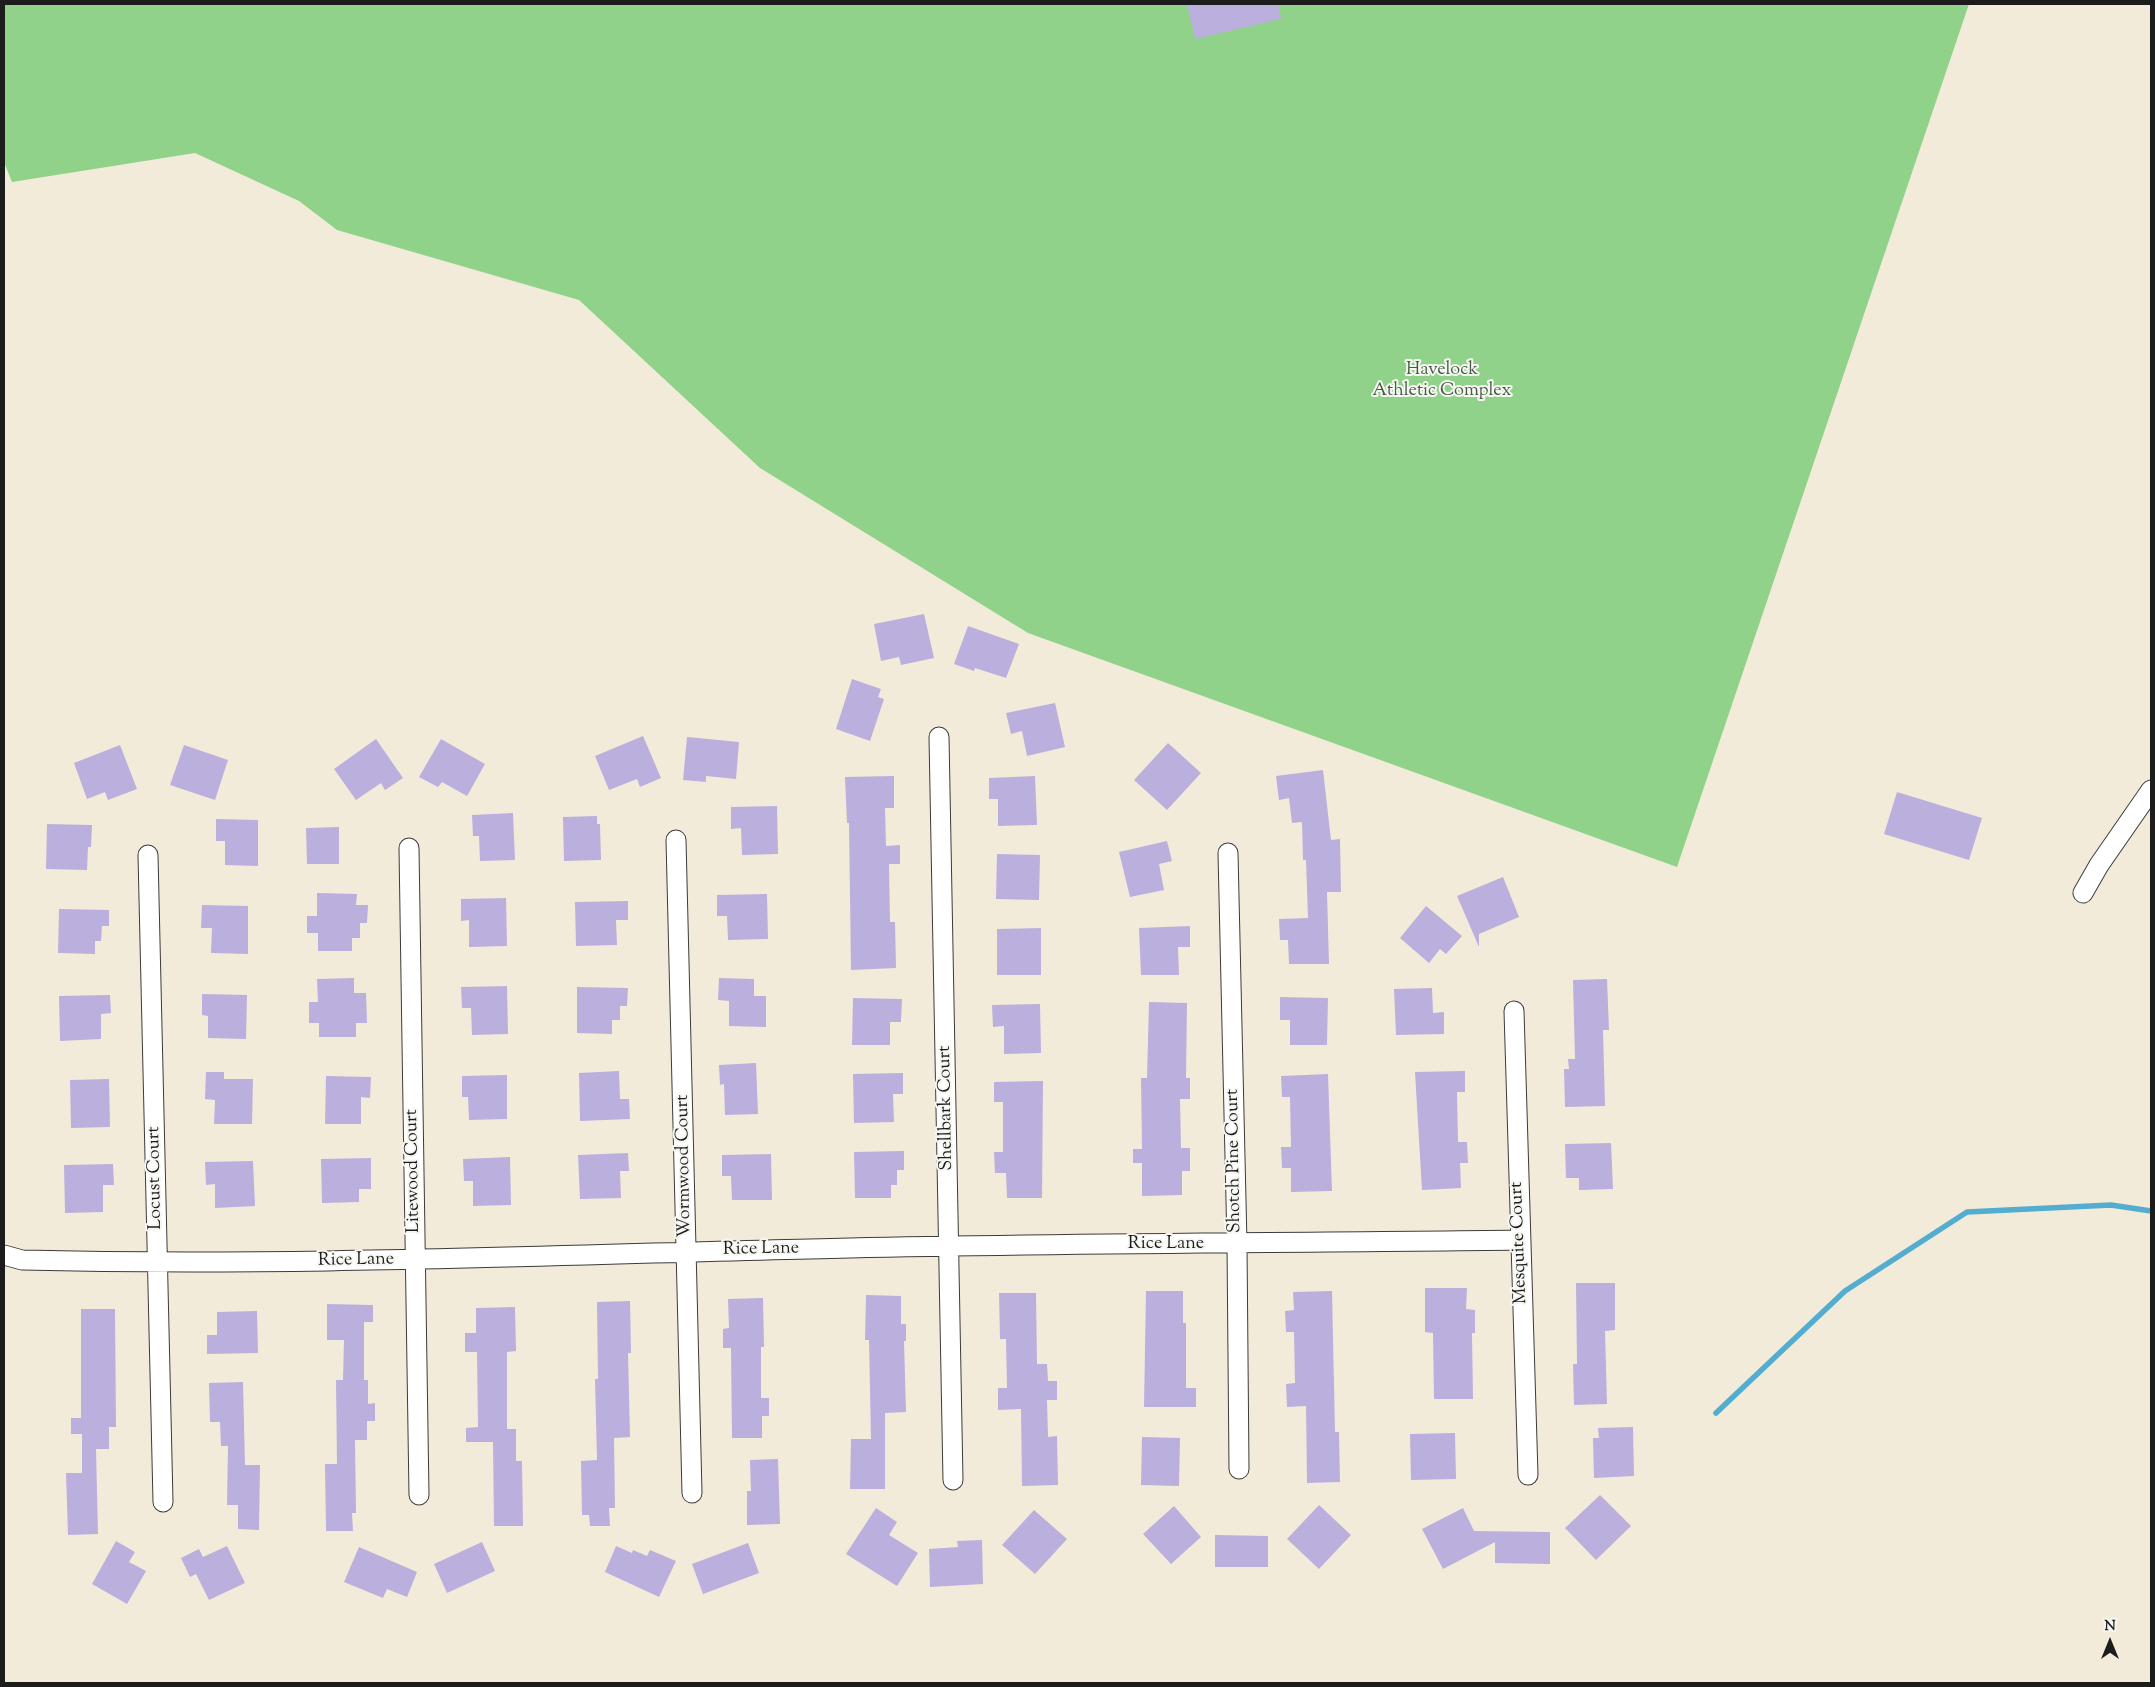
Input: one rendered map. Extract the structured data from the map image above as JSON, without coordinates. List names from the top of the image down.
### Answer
{
  "streets": {
    "street": [
      "Shellbark Court",
      "Shotch Pine Court",
      "Wormwood Court",
      "Litewood Court",
      "Locust Court",
      "Mesquite Court",
      "Rice Lane"
    ]
  },
  "crossings": [
    ["Shellbark Court", "Rice Lane"],
    ["Shotch Pine Court", "Rice Lane"],
    ["Wormwood Court", "Rice Lane"],
    ["Litewood Court", "Rice Lane"],
    ["Locust Court", "Rice Lane"],
    ["Mesquite Court", "Rice Lane"]
  ],
  "parks": ["Havelock Athletic Complex"],
  "north": "top"
}
